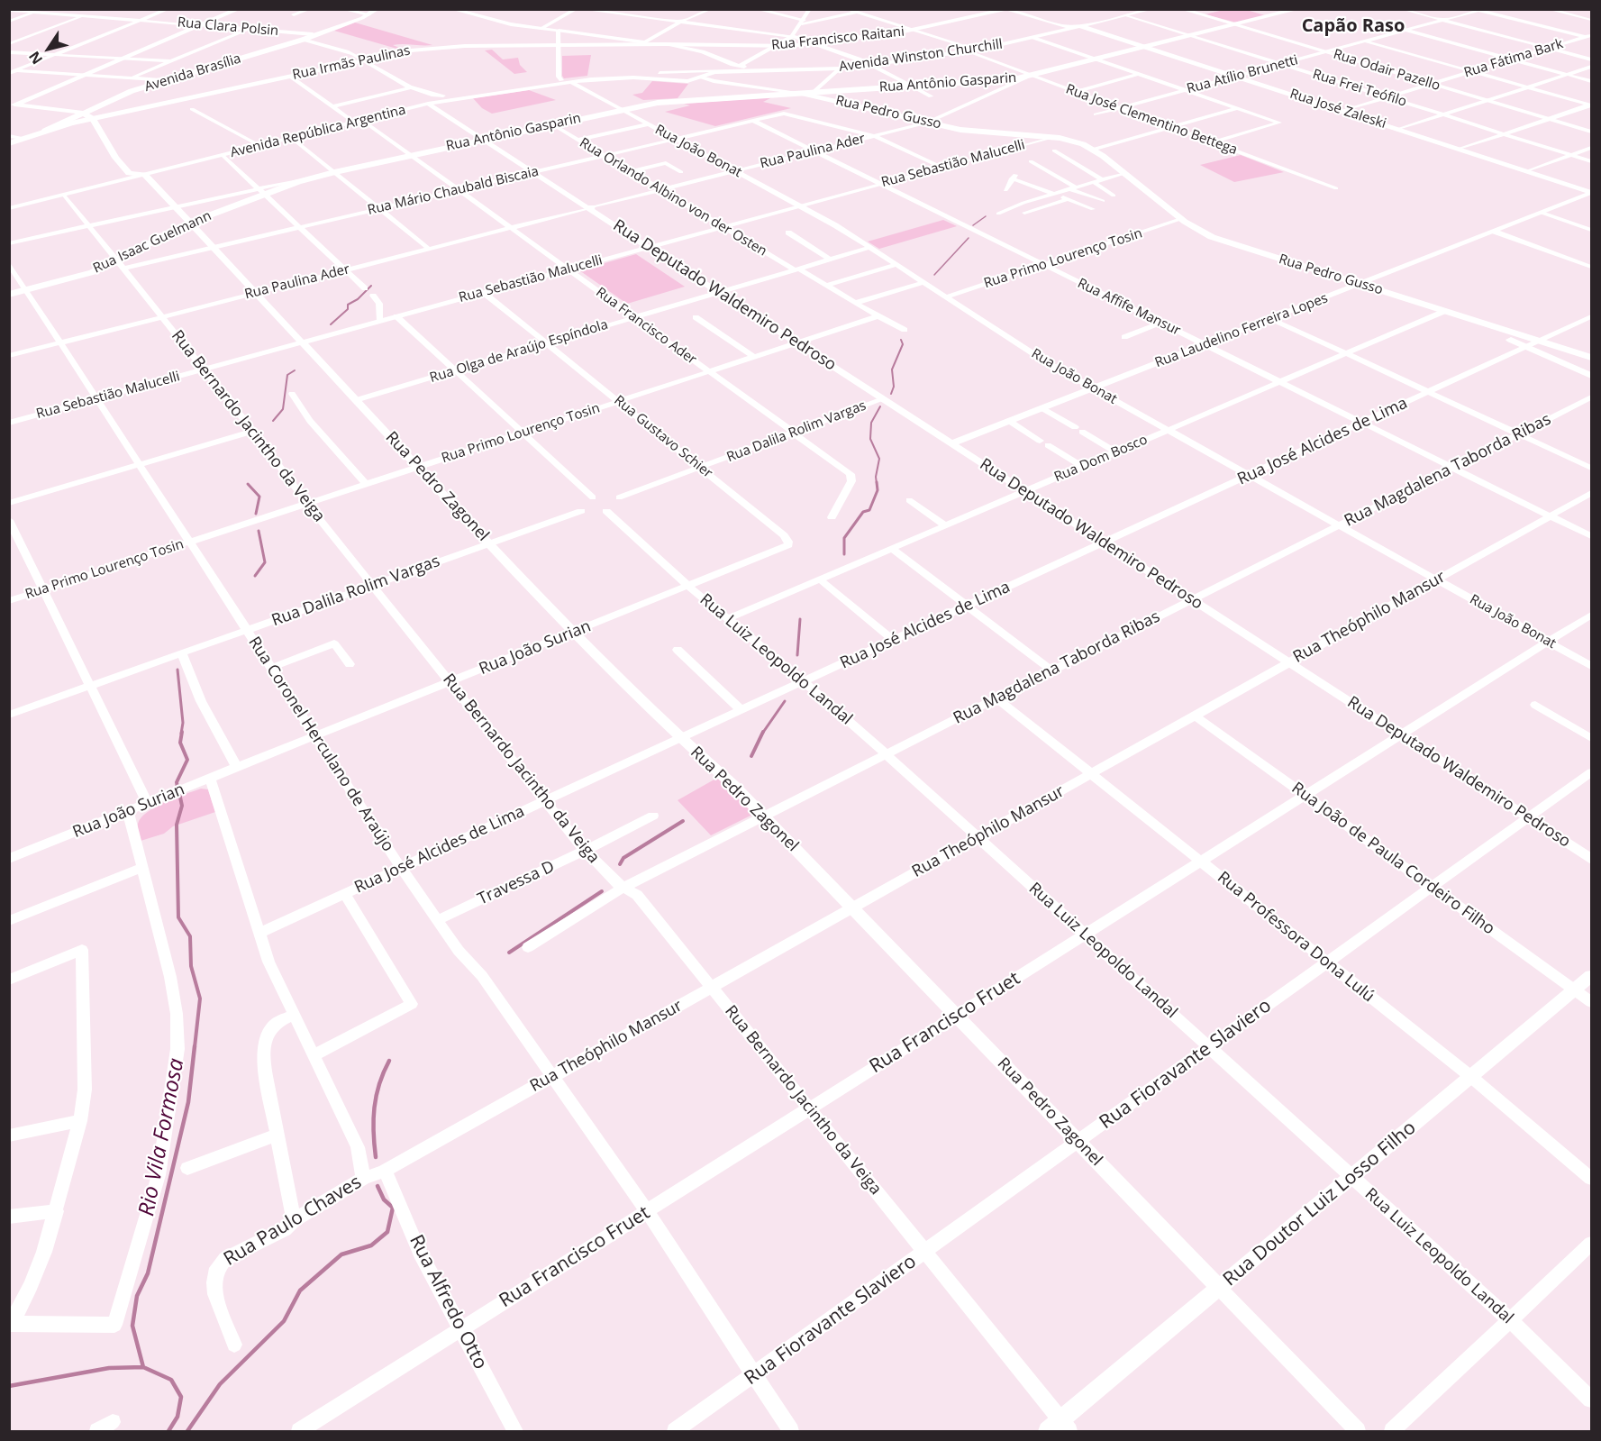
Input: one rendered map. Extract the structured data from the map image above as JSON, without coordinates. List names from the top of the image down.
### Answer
{
  "streets": {
    "main road": [
      "Rua Francisco Raitani",
      "Rua Irmãs Paulinas",
      "Avenida Brasília",
      "Rua Antônio Gasparin",
      "Rua Pedro Gusso",
      "Rua Isaac Guelmann",
      "Rua Pedro Zagonel"
    ],
    "street": [
      "Rua Clara Polsin",
      "Avenida Winston Churchill",
      "Rua Fátima Bark",
      "Rua Odair Pazello",
      "Rua Atílio Brunetti",
      "Rua Frei Teófilo",
      "Rua José Zaleski",
      "Rua José Clementino Bettega",
      "Avenida República Argentina",
      "Rua João Bonat",
      "Rua Paulina Ader",
      "Rua Sebastião Malucelli",
      "Rua Mário Chaubald Biscaia",
      "Rua Orlando Albino von der Osten",
      "Rua Primo Lourenço Tosin",
      "Rua Deputado Waldemiro Pedroso",
      "Rua Affife Mansur",
      "Rua Francisco Ader",
      "Rua Laudelino Ferreira Lopes",
      "Rua Olga de Araújo Espíndola",
      "Rua Bernardo Jacintho da Veiga",
      "Rua Dalila Rolim Vargas",
      "Rua Gustavo Schier",
      "Rua José Alcides de Lima",
      "Rua Dom Bosco",
      "Rua Magdalena Taborda Ribas",
      "Rua Theóphilo Mansur",
      "Rua João Surian",
      "Rua Luiz Leopoldo Landal",
      "Rua Coronel Herculano de Araújo",
      "Rua João de Paula Cordeiro Filho",
      "Travessa D",
      "Rua Professora Dona Lulú",
      "Rua Francisco Fruet",
      "Rua Fioravante Slaviero",
      "Rua Doutor Luiz Losso Filho",
      "Rua Paulo Chaves",
      "Rua Alfredo Otto"
    ]
  },
  "crossings": [
    ["Rua Clara Polsin", "Avenida Brasília"],
    ["Rua Francisco Raitani", "Rua Irmãs Paulinas"],
    ["Rua Francisco Raitani", "Rua José Clementino Bettega"],
    ["Avenida Winston Churchill", "Rua Frei Teófilo"],
    ["Avenida Winston Churchill", "Rua José Zaleski"],
    ["Avenida Winston Churchill", "Rua Pedro Gusso"],
    ["Avenida Winston Churchill", "Rua José Clementino Bettega"],
    ["Rua Fátima Bark", "Rua Odair Pazello"],
    ["Rua Fátima Bark", "Rua Frei Teófilo"],
    ["Rua Fátima Bark", "Rua José Zaleski"],
    ["Rua Irmãs Paulinas", "Avenida Brasília"],
    ["Rua Odair Pazello", "Rua Atílio Brunetti"],
    ["Rua Odair Pazello", "Rua Antônio Gasparin"],
    ["Rua Atílio Brunetti", "Rua Frei Teófilo"],
    ["Rua Atílio Brunetti", "Rua José Zaleski"],
    ["Rua Atílio Brunetti", "Rua José Clementino Bettega"],
    ["Rua Antônio Gasparin", "Rua Frei Teófilo"],
    ["Rua Antônio Gasparin", "Rua José Zaleski"],
    ["Rua Antônio Gasparin", "Rua Pedro Gusso"],
    ["Rua Antônio Gasparin", "Rua José Clementino Bettega"],
    ["Rua Antônio Gasparin", "Rua João Bonat"],
    ["Rua Antônio Gasparin", "Rua Paulina Ader"],
    ["Rua Antônio Gasparin", "Rua Orlando Albino von der Osten"],
    ["Rua Antônio Gasparin", "Rua Isaac Guelmann"],
    ["Rua Antônio Gasparin", "Rua Deputado Waldemiro Pedroso"],
    ["Rua Antônio Gasparin", "Rua Francisco Ader"],
    ["Rua José Zaleski", "Rua Laudelino Ferreira Lopes"],
    ["Rua Pedro Gusso", "Avenida República Argentina"],
    ["Rua Pedro Gusso", "Rua Paulina Ader"],
    ["Rua Pedro Gusso", "Rua Sebastião Malucelli"],
    ["Rua Pedro Gusso", "Rua Primo Lourenço Tosin"],
    ["Rua Pedro Gusso", "Rua Laudelino Ferreira Lopes"],
    ["Rua Pedro Gusso", "Rua José Alcides de Lima"],
    ["Rua Pedro Gusso", "Rua Dom Bosco"],
    ["Rua José Clementino Bettega", "Rua Paulina Ader"],
    ["Avenida República Argentina", "Rua João Bonat"],
    ["Avenida República Argentina", "Rua Deputado Waldemiro Pedroso"],
    ["Avenida República Argentina", "Rua Francisco Ader"],
    ["Avenida República Argentina", "Rua Bernardo Jacintho da Veiga"],
    ["Avenida República Argentina", "Rua Pedro Zagonel"],
    ["Rua João Bonat", "Rua Paulina Ader"],
    ["Rua João Bonat", "Rua Sebastião Malucelli"],
    ["Rua João Bonat", "Rua Mário Chaubald Biscaia"],
    ["Rua João Bonat", "Rua Primo Lourenço Tosin"],
    ["Rua João Bonat", "Rua Laudelino Ferreira Lopes"],
    ["Rua João Bonat", "Rua Olga de Araújo Espíndola"],
    ["Rua João Bonat", "Rua José Alcides de Lima"],
    ["Rua João Bonat", "Rua Dom Bosco"],
    ["Rua João Bonat", "Rua Magdalena Taborda Ribas"],
    ["Rua João Bonat", "Rua Theóphilo Mansur"],
    ["Rua João Bonat", "Rua Francisco Fruet"],
    ["Rua Paulina Ader", "Rua Mário Chaubald Biscaia"],
    ["Rua Paulina Ader", "Rua Orlando Albino von der Osten"],
    ["Rua Paulina Ader", "Rua Deputado Waldemiro Pedroso"],
    ["Rua Paulina Ader", "Rua Affife Mansur"],
    ["Rua Paulina Ader", "Rua Francisco Ader"],
    ["Rua Paulina Ader", "Rua Bernardo Jacintho da Veiga"],
    ["Rua Paulina Ader", "Rua Pedro Zagonel"],
    ["Rua Paulina Ader", "Rua Coronel Herculano de Araújo"],
    ["Rua Sebastião Malucelli", "Rua Orlando Albino von der Osten"],
    ["Rua Sebastião Malucelli", "Rua Deputado Waldemiro Pedroso"],
    ["Rua Sebastião Malucelli", "Rua Affife Mansur"],
    ["Rua Sebastião Malucelli", "Rua Francisco Ader"],
    ["Rua Sebastião Malucelli", "Rua Bernardo Jacintho da Veiga"],
    ["Rua Sebastião Malucelli", "Rua Gustavo Schier"],
    ["Rua Sebastião Malucelli", "Rua Pedro Zagonel"],
    ["Rua Sebastião Malucelli", "Rua Coronel Herculano de Araújo"],
    ["Rua Mário Chaubald Biscaia", "Rua Orlando Albino von der Osten"],
    ["Rua Mário Chaubald Biscaia", "Rua Isaac Guelmann"],
    ["Rua Mário Chaubald Biscaia", "Rua Deputado Waldemiro Pedroso"],
    ["Rua Mário Chaubald Biscaia", "Rua Affife Mansur"],
    ["Rua Mário Chaubald Biscaia", "Rua Francisco Ader"],
    ["Rua Mário Chaubald Biscaia", "Rua Bernardo Jacintho da Veiga"],
    ["Rua Mário Chaubald Biscaia", "Rua Pedro Zagonel"],
    ["Rua Orlando Albino von der Osten", "Rua Primo Lourenço Tosin"],
    ["Rua Orlando Albino von der Osten", "Rua Olga de Araújo Espíndola"],
    ["Rua Isaac Guelmann", "Rua Bernardo Jacintho da Veiga"],
    ["Rua Isaac Guelmann", "Rua Pedro Zagonel"],
    ["Rua Isaac Guelmann", "Rua Coronel Herculano de Araújo"],
    ["Rua Primo Lourenço Tosin", "Rua Deputado Waldemiro Pedroso"],
    ["Rua Primo Lourenço Tosin", "Rua Affife Mansur"],
    ["Rua Primo Lourenço Tosin", "Rua Francisco Ader"],
    ["Rua Primo Lourenço Tosin", "Rua Bernardo Jacintho da Veiga"],
    ["Rua Primo Lourenço Tosin", "Rua Gustavo Schier"],
    ["Rua Primo Lourenço Tosin", "Rua Pedro Zagonel"],
    ["Rua Primo Lourenço Tosin", "Rua Coronel Herculano de Araújo"],
    ["Rua Deputado Waldemiro Pedroso", "Rua Laudelino Ferreira Lopes"],
    ["Rua Deputado Waldemiro Pedroso", "Rua Olga de Araújo Espíndola"],
    ["Rua Deputado Waldemiro Pedroso", "Rua Dalila Rolim Vargas"],
    ["Rua Deputado Waldemiro Pedroso", "Rua José Alcides de Lima"],
    ["Rua Deputado Waldemiro Pedroso", "Rua Dom Bosco"],
    ["Rua Deputado Waldemiro Pedroso", "Rua Magdalena Taborda Ribas"],
    ["Rua Deputado Waldemiro Pedroso", "Rua Theóphilo Mansur"],
    ["Rua Deputado Waldemiro Pedroso", "Rua Francisco Fruet"],
    ["Rua Deputado Waldemiro Pedroso", "Rua Fioravante Slaviero"],
    ["Rua Affife Mansur", "Rua Laudelino Ferreira Lopes"],
    ["Rua Affife Mansur", "Rua José Alcides de Lima"],
    ["Rua Affife Mansur", "Rua Dom Bosco"],
    ["Rua Affife Mansur", "Rua Magdalena Taborda Ribas"],
    ["Rua Affife Mansur", "Rua Theóphilo Mansur"],
    ["Rua Francisco Ader", "Rua Olga de Araújo Espíndola"],
    ["Rua Francisco Ader", "Rua Dalila Rolim Vargas"],
    ["Rua Olga de Araújo Espíndola", "Rua Gustavo Schier"],
    ["Rua Olga de Araújo Espíndola", "Rua Pedro Zagonel"],
    ["Rua Bernardo Jacintho da Veiga", "Rua Dalila Rolim Vargas"],
    ["Rua Bernardo Jacintho da Veiga", "Rua José Alcides de Lima"],
    ["Rua Bernardo Jacintho da Veiga", "Rua Magdalena Taborda Ribas"],
    ["Rua Bernardo Jacintho da Veiga", "Rua Theóphilo Mansur"],
    ["Rua Bernardo Jacintho da Veiga", "Rua João Surian"],
    ["Rua Bernardo Jacintho da Veiga", "Travessa D"],
    ["Rua Bernardo Jacintho da Veiga", "Rua Francisco Fruet"],
    ["Rua Bernardo Jacintho da Veiga", "Rua Fioravante Slaviero"],
    ["Rua Bernardo Jacintho da Veiga", "Rua Doutor Luiz Losso Filho"],
    ["Rua Dalila Rolim Vargas", "Rua Gustavo Schier"],
    ["Rua Dalila Rolim Vargas", "Rua Pedro Zagonel"],
    ["Rua Dalila Rolim Vargas", "Rua Coronel Herculano de Araújo"],
    ["Rua Gustavo Schier", "Rua João Surian"],
    ["Rua José Alcides de Lima", "Rua Pedro Zagonel"],
    ["Rua José Alcides de Lima", "Rua Luiz Leopoldo Landal"],
    ["Rua José Alcides de Lima", "Rua Coronel Herculano de Araújo"],
    ["Rua José Alcides de Lima", "Rua Alfredo Otto"],
    ["Rua Dom Bosco", "Rua Luiz Leopoldo Landal"],
    ["Rua Magdalena Taborda Ribas", "Rua Pedro Zagonel"],
    ["Rua Magdalena Taborda Ribas", "Rua Luiz Leopoldo Landal"],
    ["Rua Magdalena Taborda Ribas", "Rua Professora Dona Lulú"],
    ["Rua Pedro Zagonel", "Rua Theóphilo Mansur"],
    ["Rua Pedro Zagonel", "Rua João Surian"],
    ["Rua Pedro Zagonel", "Rua Francisco Fruet"],
    ["Rua Pedro Zagonel", "Rua Fioravante Slaviero"],
    ["Rua Pedro Zagonel", "Rua Doutor Luiz Losso Filho"],
    ["Rua Theóphilo Mansur", "Rua Luiz Leopoldo Landal"],
    ["Rua Theóphilo Mansur", "Rua Coronel Herculano de Araújo"],
    ["Rua Theóphilo Mansur", "Rua João de Paula Cordeiro Filho"],
    ["Rua Theóphilo Mansur", "Rua Professora Dona Lulú"],
    ["Rua Theóphilo Mansur", "Rua Paulo Chaves"],
    ["Rua Theóphilo Mansur", "Rua Alfredo Otto"],
    ["Rua João Surian", "Rua Luiz Leopoldo Landal"],
    ["Rua João Surian", "Rua Coronel Herculano de Araújo"],
    ["Rua João Surian", "Rua Alfredo Otto"],
    ["Rua Luiz Leopoldo Landal", "Rua Francisco Fruet"],
    ["Rua Luiz Leopoldo Landal", "Rua Fioravante Slaviero"],
    ["Rua Luiz Leopoldo Landal", "Rua Doutor Luiz Losso Filho"],
    ["Rua Coronel Herculano de Araújo", "Travessa D"],
    ["Rua Coronel Herculano de Araújo", "Rua Francisco Fruet"],
    ["Rua Coronel Herculano de Araújo", "Rua Fioravante Slaviero"],
    ["Rua João de Paula Cordeiro Filho", "Rua Francisco Fruet"],
    ["Rua João de Paula Cordeiro Filho", "Rua Fioravante Slaviero"],
    ["Rua João de Paula Cordeiro Filho", "Rua Doutor Luiz Losso Filho"],
    ["Rua Professora Dona Lulú", "Rua Francisco Fruet"],
    ["Rua Professora Dona Lulú", "Rua Fioravante Slaviero"],
    ["Rua Professora Dona Lulú", "Rua Doutor Luiz Losso Filho"],
    ["Rua Francisco Fruet", "Rua Alfredo Otto"],
    ["Rua Paulo Chaves", "Rua Alfredo Otto"]
  ],
  "districts": ["Capão Raso"],
  "water": ["Rio Vila Formosa"],
  "north": "bottom left"
}
